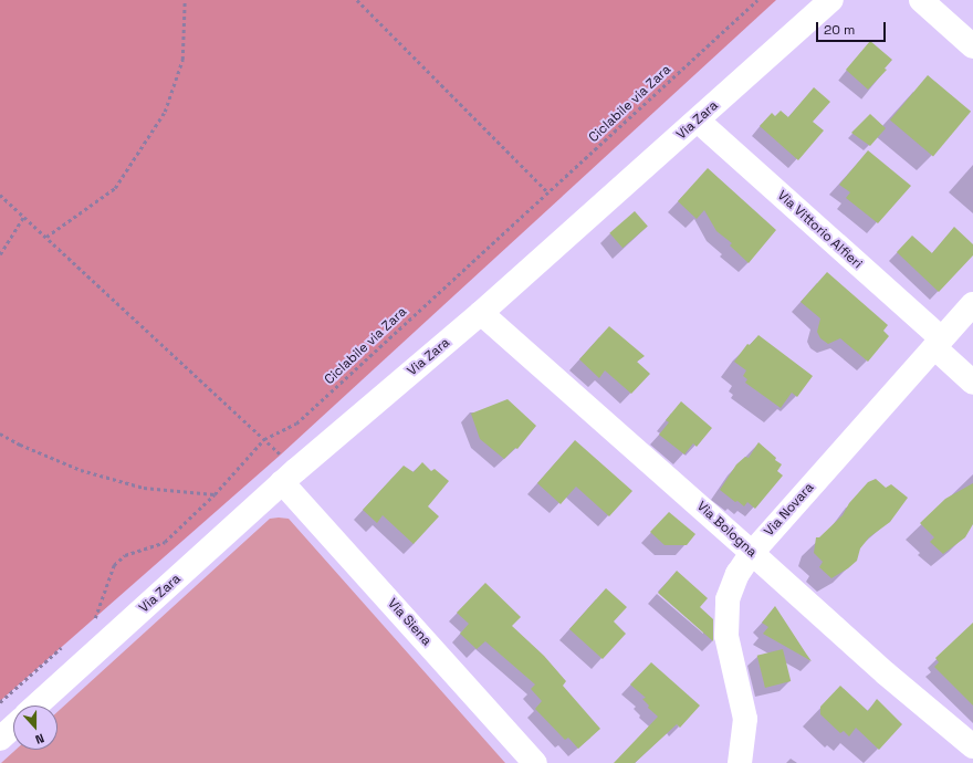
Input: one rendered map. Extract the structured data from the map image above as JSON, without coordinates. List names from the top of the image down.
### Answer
{
  "streets": {
    "street": [
      "Via Zara",
      "Via Vittorio Alfieri",
      "Via Novara",
      "Via Bologna",
      "Via Siena"
    ],
    "path": ["Ciclabile via Zara"]
  },
  "crossings": [
    ["Via Zara", "Via Vittorio Alfieri"],
    ["Via Zara", "Via Bologna"],
    ["Via Zara", "Via Siena"],
    ["Via Vittorio Alfieri", "Via Novara"],
    ["Via Novara", "Via Bologna"]
  ],
  "scale_bar": "20 m",
  "north": "bottom"
}
